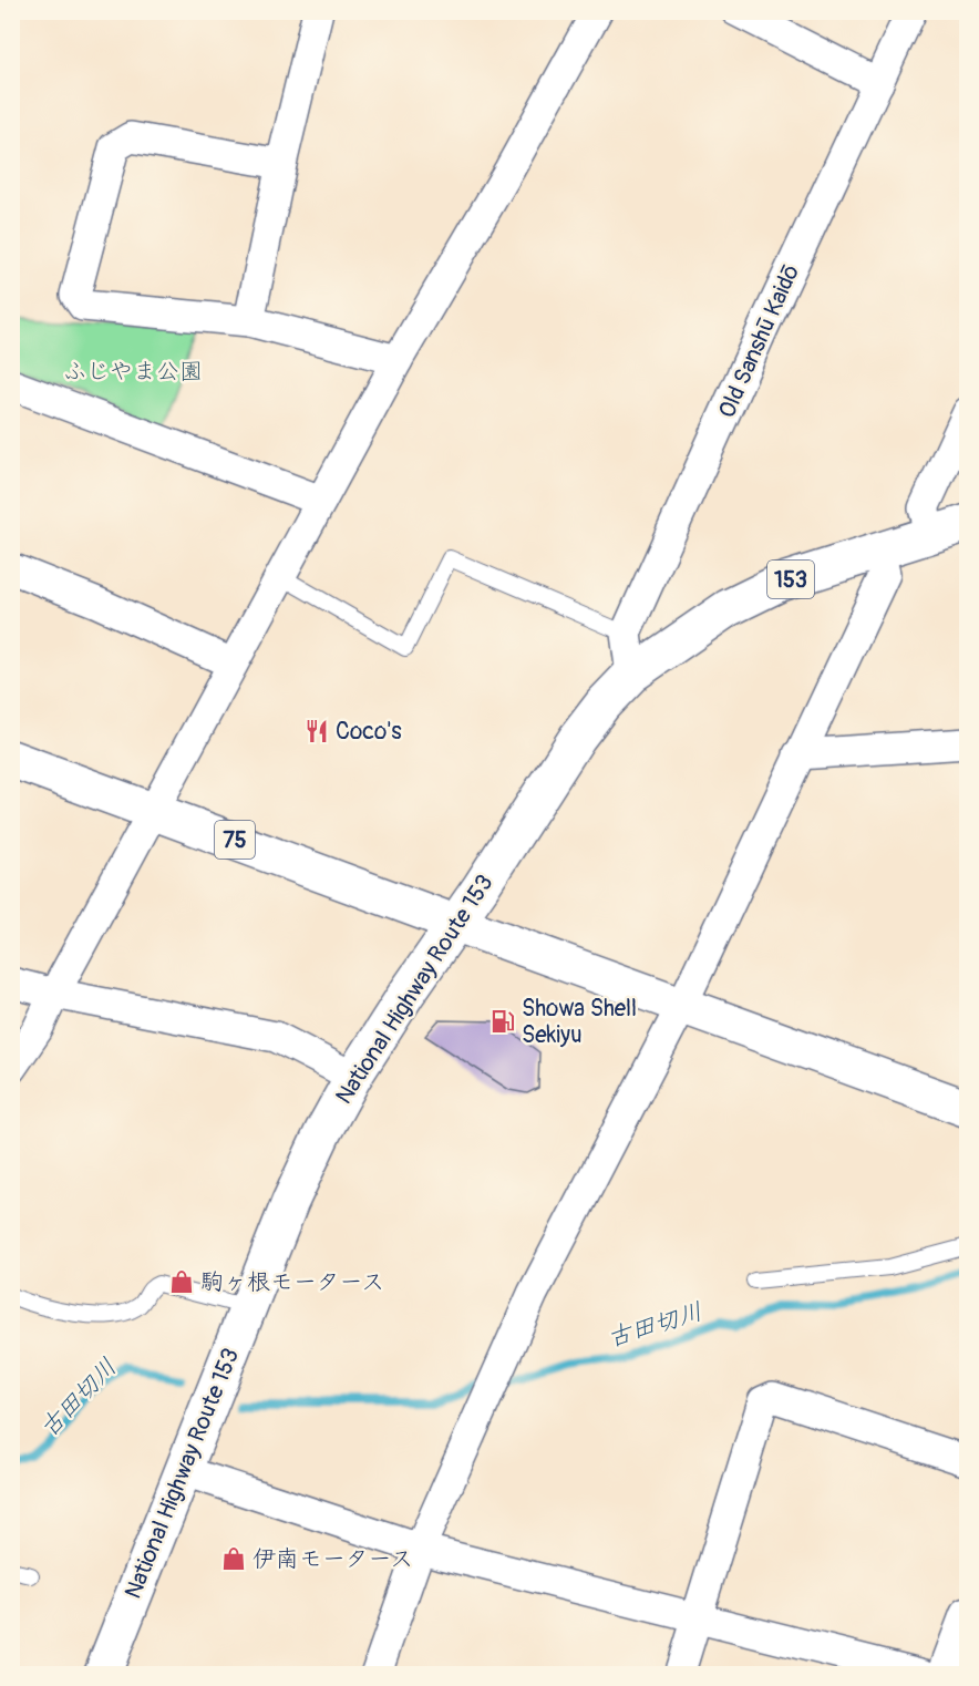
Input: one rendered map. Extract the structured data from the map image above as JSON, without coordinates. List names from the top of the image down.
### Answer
{
  "streets": {
    "main road": ["153", "75", "National Highway Route 153"],
    "street": ["Old Sanshū Kaidō"]
  },
  "crossings": [
    ["75", "National Highway Route 153"]
  ],
  "water": ["古田切川"],
  "parks": ["ふじやま公園"],
  "places": {
    "restaurant": ["Coco's"],
    "fuel station": ["Showa Shell Sekiyu"],
    "shop": ["駒ヶ根モータース", "伊南モータース"]
  }
}
